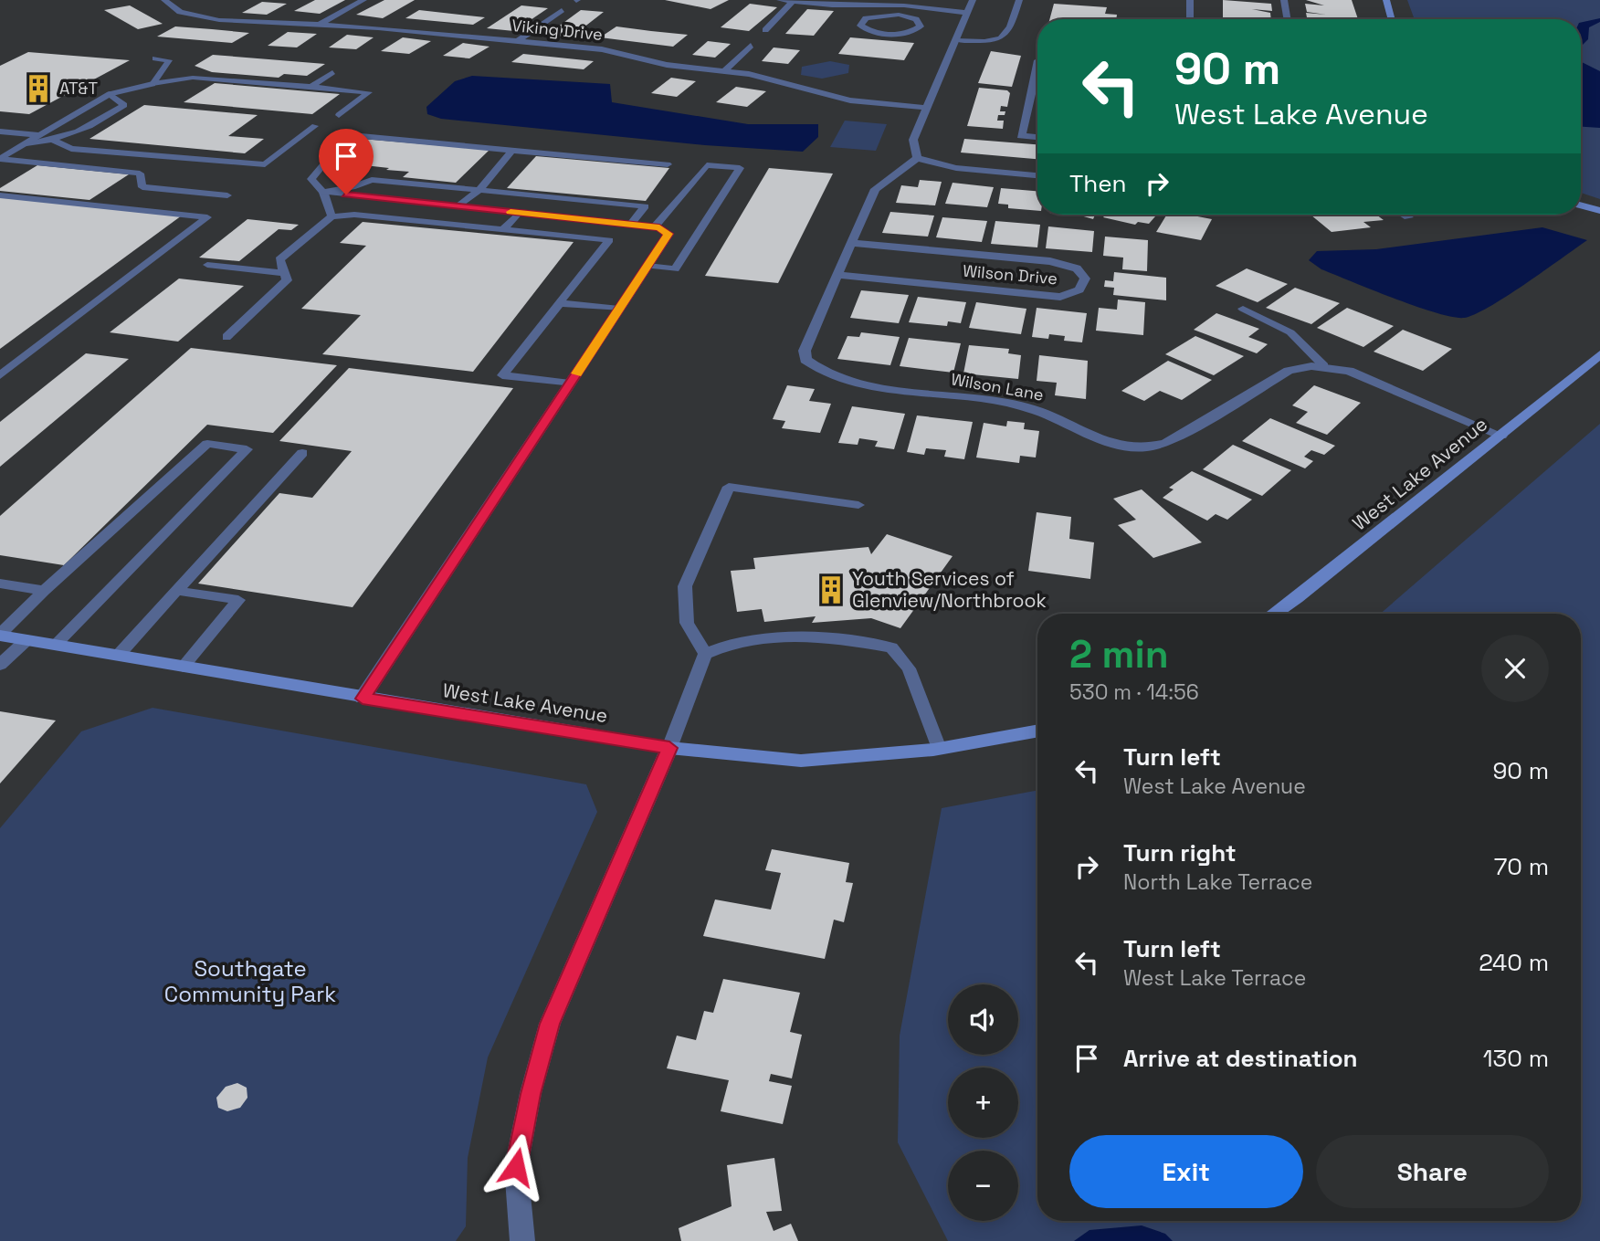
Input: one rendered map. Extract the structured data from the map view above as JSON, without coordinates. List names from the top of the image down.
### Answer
{
  "streets": {
    "street": [
      "Viking Drive",
      "Wilson Drive",
      "Wilson Lane",
      "West Lake Avenue"
    ]
  },
  "crossings": [
    ["Wilson Drive", "Wilson Lane"],
    ["Wilson Lane", "West Lake Avenue"]
  ],
  "parks": ["Southgate Community Park"],
  "places": {
    "building": ["AT&T", "Youth Services of Glenview/Northbrook"]
  },
  "page": {
    "turn": ["90 m", "West Lake Avenue"],
    "then": "Then",
    "heading": ["2 min", "530 m · 14:56"],
    "list": [
      {
        "name": "Turn left",
        "note": "West Lake Avenue",
        "value": "90 m"
      },
      {
        "name": "Turn right",
        "note": "North Lake Terrace",
        "value": "70 m"
      },
      {
        "name": "Turn left",
        "note": "West Lake Terrace",
        "value": "240 m"
      },
      {
        "name": "Arrive at destination",
        "value": "130 m"
      }
    ],
    "map_buttons": ["+", "−"],
    "buttons": ["Exit", "Share"]
  }
}
